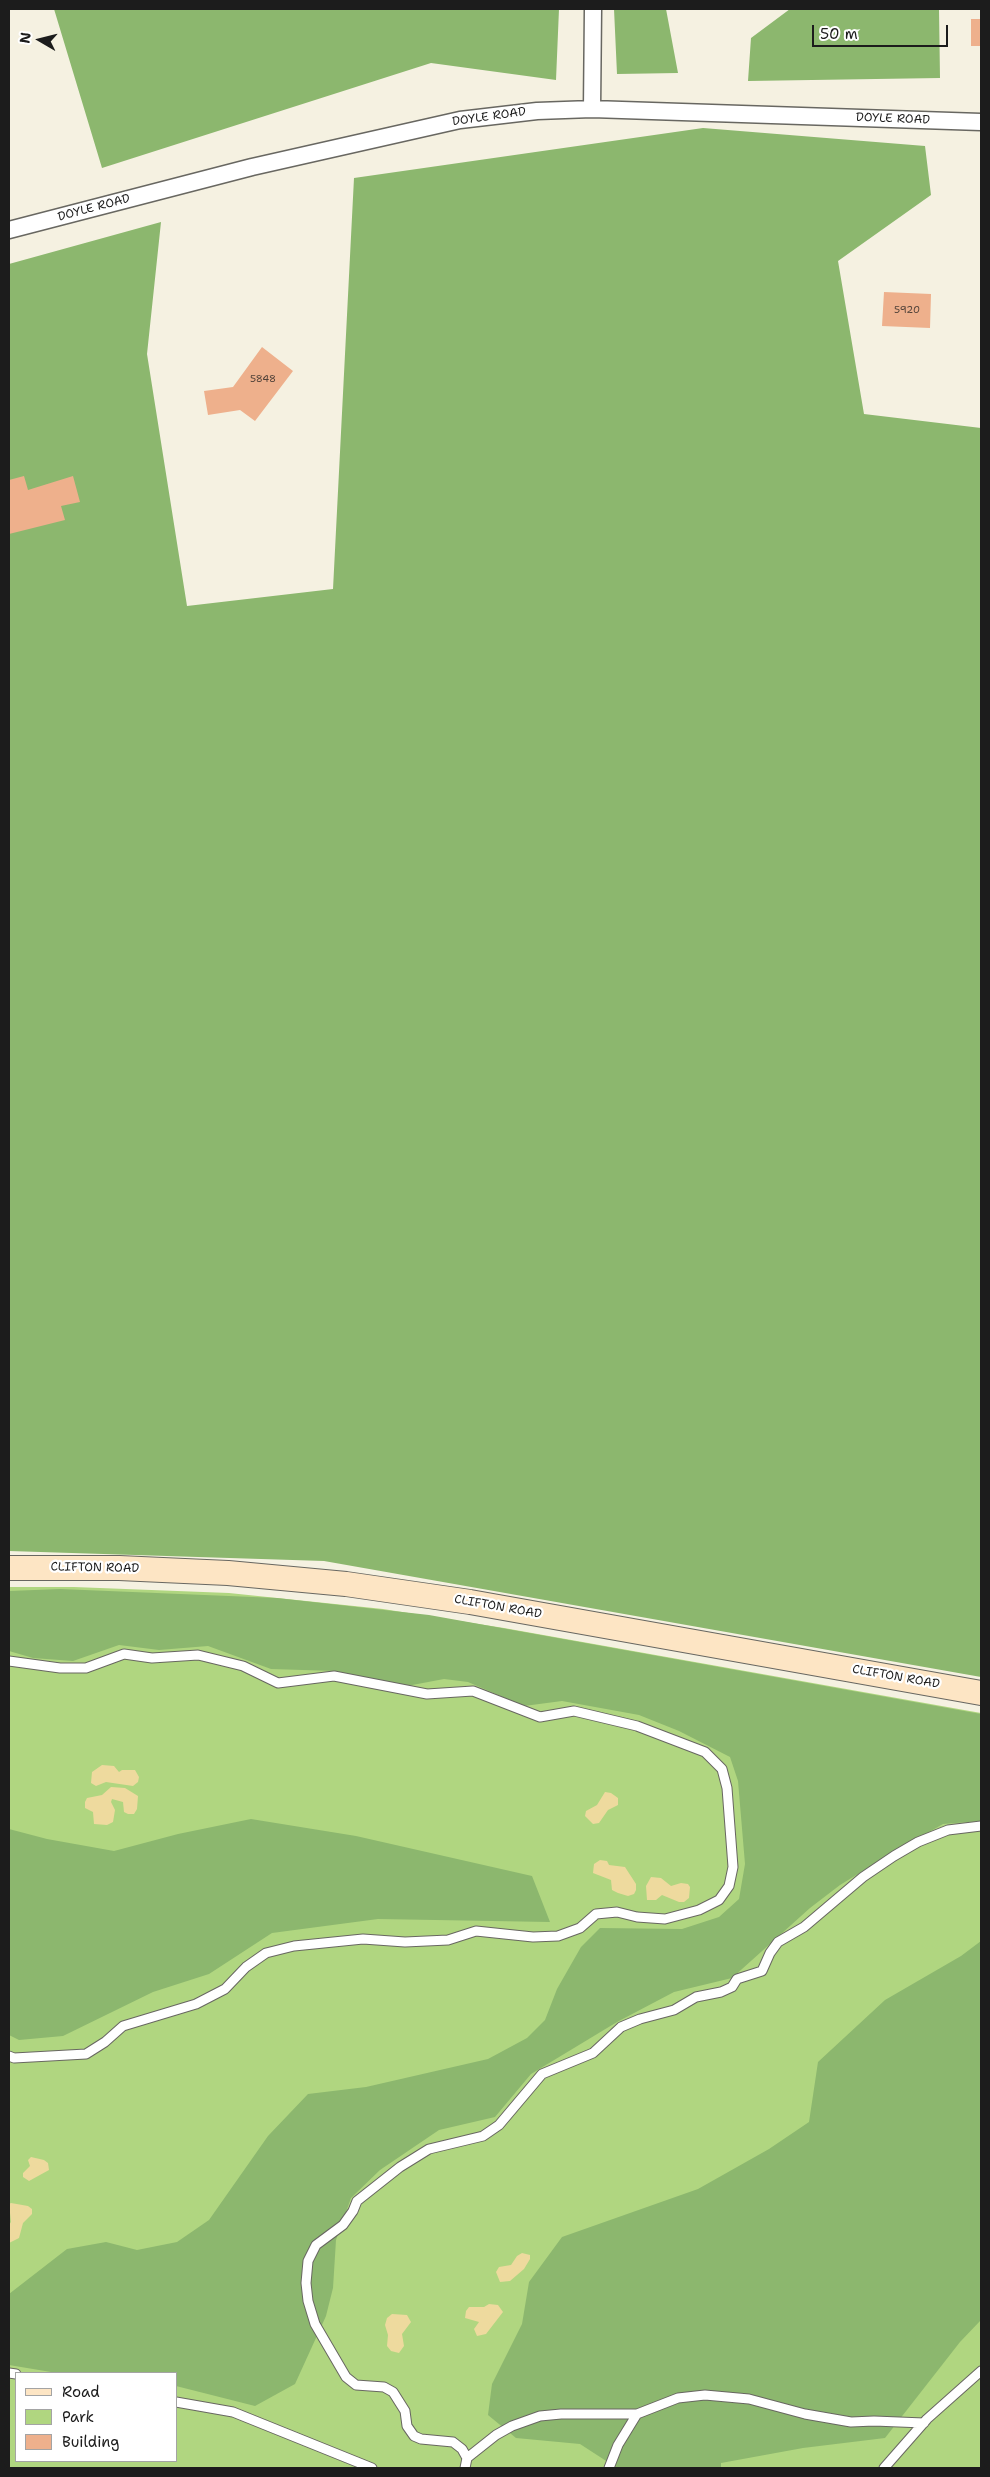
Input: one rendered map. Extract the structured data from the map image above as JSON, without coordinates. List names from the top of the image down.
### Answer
{
  "streets": {
    "main road": ["CLIFTON ROAD"],
    "street": ["DOYLE ROAD"]
  },
  "house_numbers": ["5920", "5848"],
  "legend": ["Road", "Park", "Building"],
  "scale_bar": "50 m",
  "north": "left"
}
